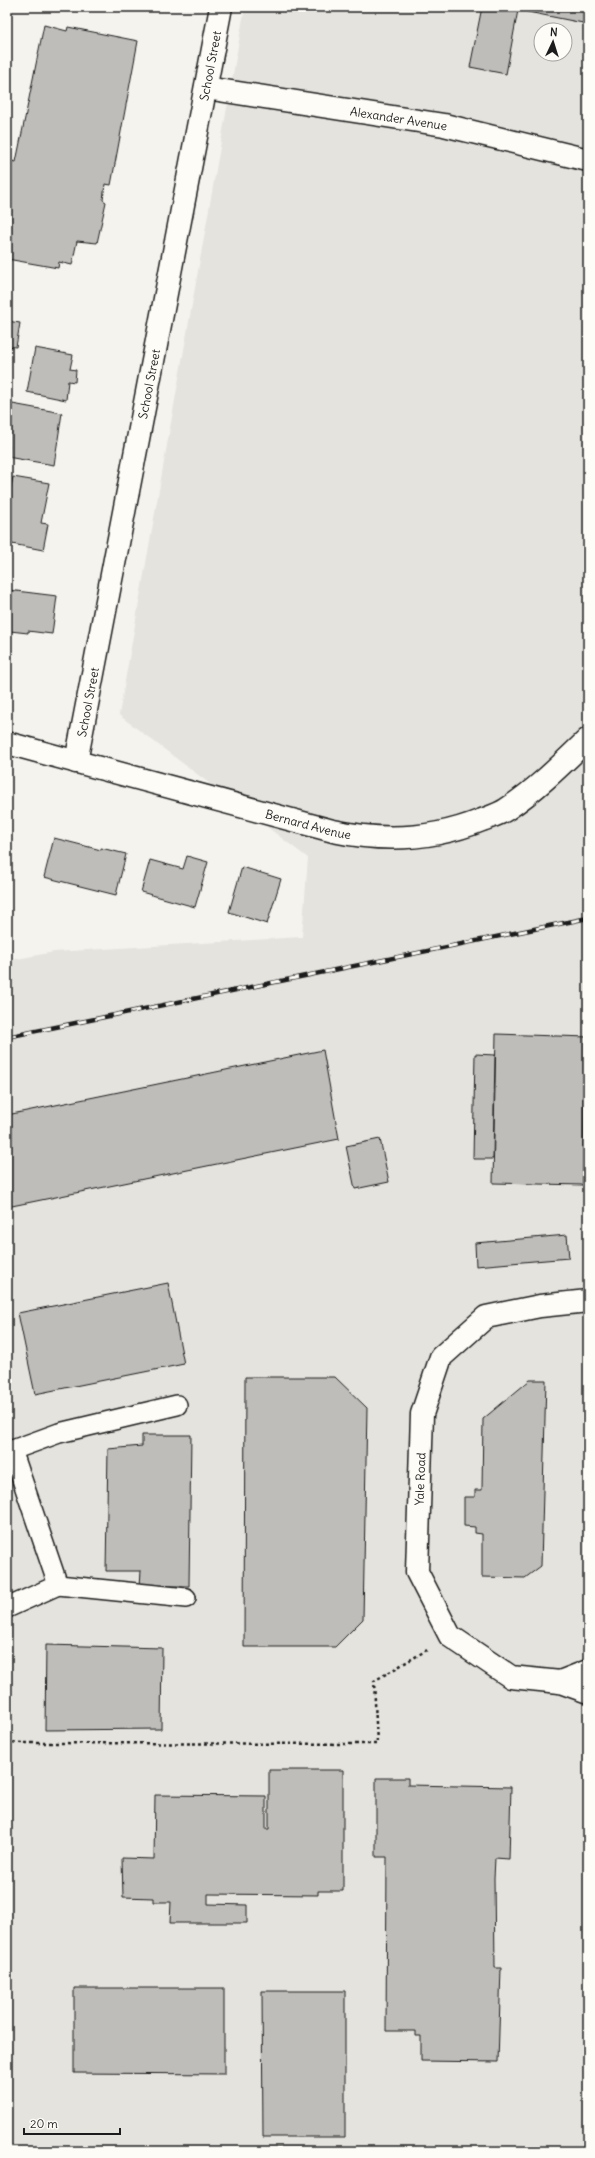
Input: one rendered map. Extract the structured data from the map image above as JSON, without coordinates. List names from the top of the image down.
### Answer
{
  "streets": {
    "street": [
      "School Street",
      "Alexander Avenue",
      "Bernard Avenue",
      "Yale Road"
    ]
  },
  "crossings": [
    ["School Street", "Alexander Avenue"],
    ["School Street", "Bernard Avenue"]
  ],
  "scale_bar": "20 m",
  "north": "top"
}
